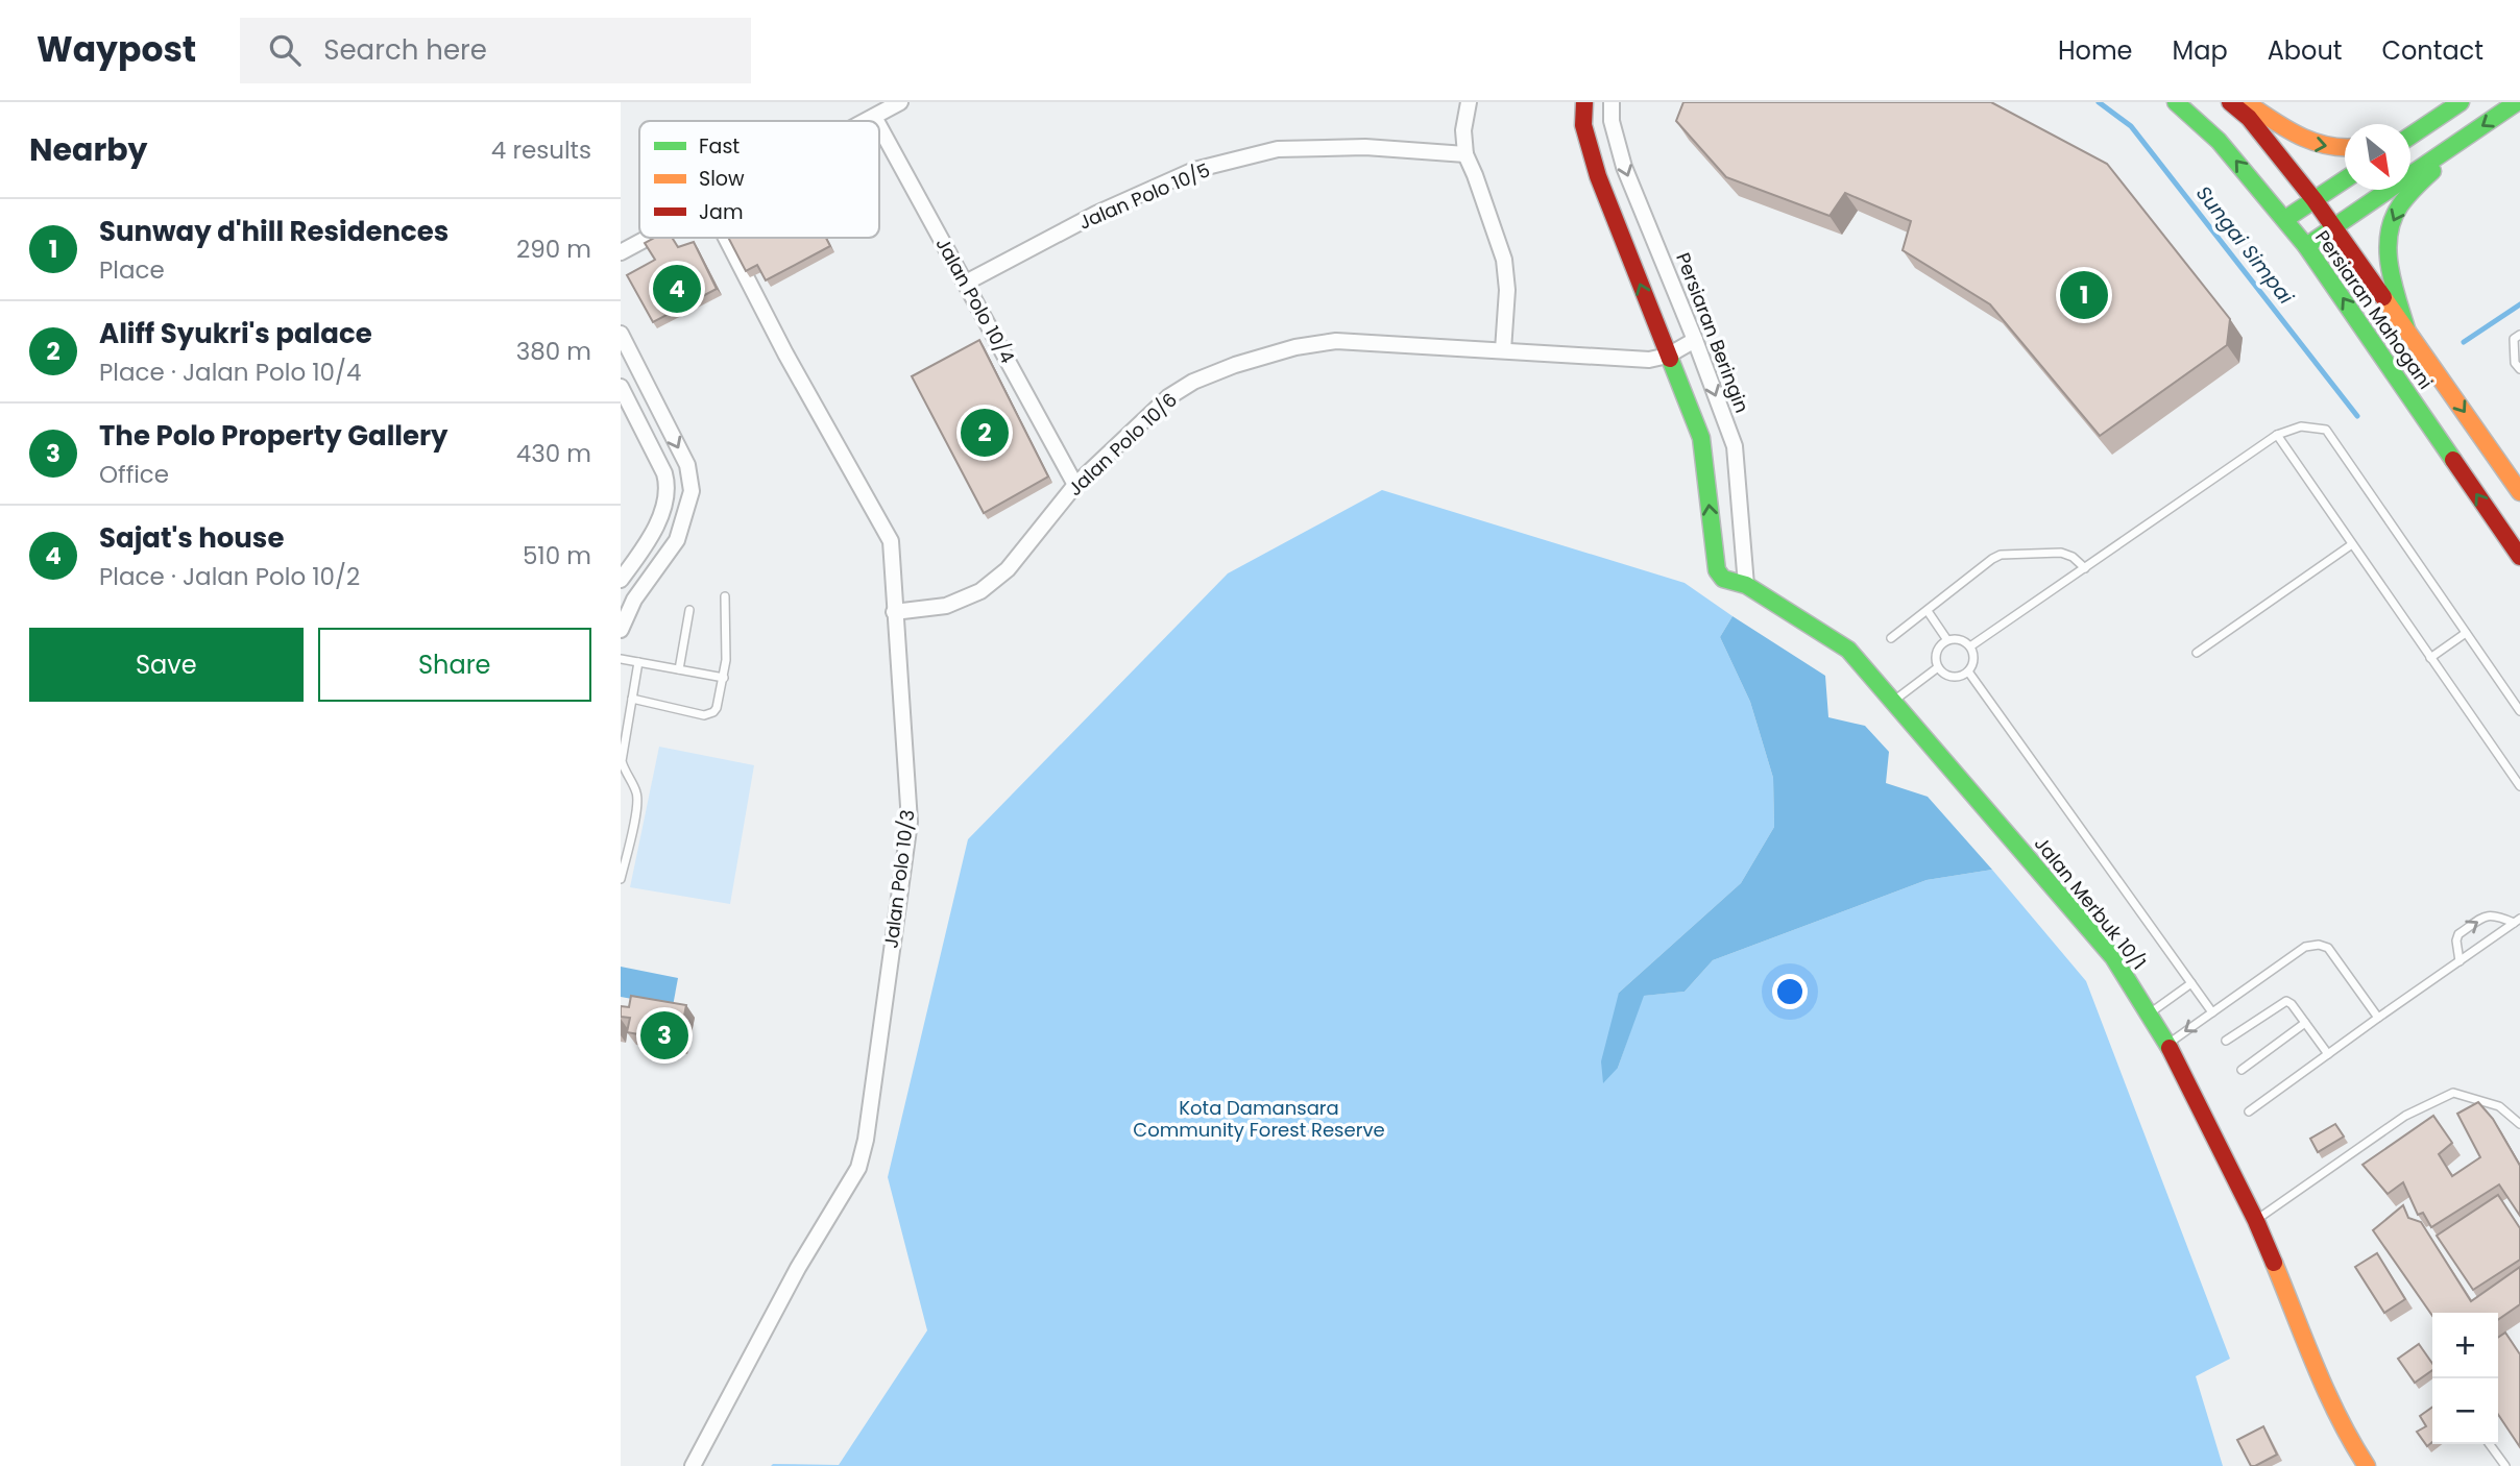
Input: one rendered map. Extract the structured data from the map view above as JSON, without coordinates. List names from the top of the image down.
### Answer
{
  "streets": {
    "main road": ["Persiaran Mahogani", "Jalan Merbuk 10/1"],
    "street": [
      "Jalan Polo 10/5",
      "Jalan Polo 10/4",
      "Persiaran Beringin",
      "Jalan Polo 10/6",
      "Jalan Polo 10/3"
    ]
  },
  "crossings": [
    ["Jalan Polo 10/5", "Jalan Polo 10/4"],
    ["Jalan Polo 10/4", "Jalan Polo 10/6"],
    ["Persiaran Beringin", "Jalan Polo 10/6"],
    ["Persiaran Beringin", "Jalan Merbuk 10/1"],
    ["Jalan Polo 10/6", "Jalan Polo 10/3"],
    ["Jalan Polo 10/6", "Jalan Merbuk 10/1"]
  ],
  "one_way": ["Persiaran Beringin"],
  "water": ["Sungai Simpai"],
  "parks": ["Kota Damansara Community Forest Reserve"],
  "legend": ["Fast", "Slow", "Jam"],
  "north": "bottom right",
  "page": {
    "header": "Waypost",
    "search": "Search here",
    "nav": [
      "Home",
      "Map",
      "About",
      "Contact"
    ],
    "heading": ["Nearby", "4 results"],
    "list": [
      {
        "mark": "1",
        "name": "Sunway d'hill Residences",
        "note": "Place",
        "value": "290 m"
      },
      {
        "mark": "2",
        "name": "Aliff Syukri's palace",
        "note": "Place · Jalan Polo 10/4",
        "value": "380 m"
      },
      {
        "mark": "3",
        "name": "The Polo Property Gallery",
        "note": "Office",
        "value": "430 m"
      },
      {
        "mark": "4",
        "name": "Sajat's house",
        "note": "Place · Jalan Polo 10/2",
        "value": "510 m"
      }
    ],
    "pins": [
      "4",
      "1",
      "2",
      "3"
    ],
    "buttons": ["Save", "Share"],
    "map_buttons": ["+", "−"]
  }
}
